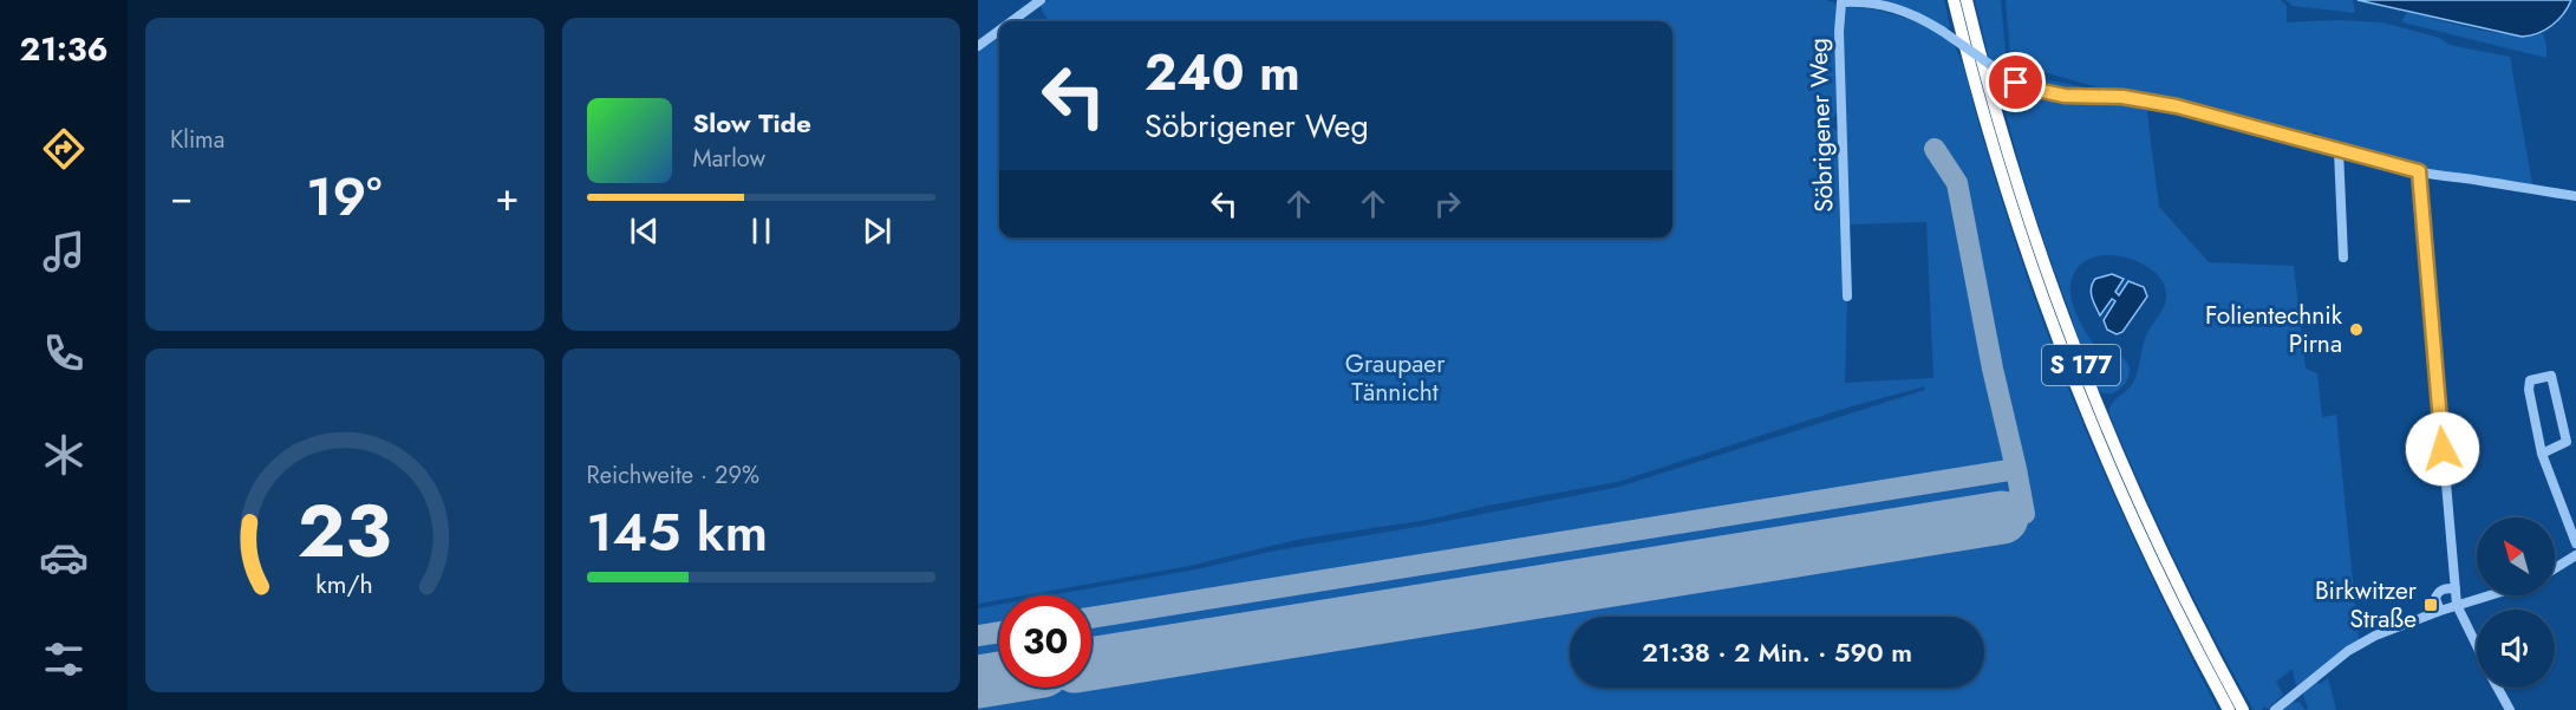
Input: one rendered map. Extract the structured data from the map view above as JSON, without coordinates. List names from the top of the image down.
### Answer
{
  "streets": {
    "highway": ["S 177"],
    "street": ["Söbrigener Weg"]
  },
  "parks": ["Graupaer Tännicht"],
  "places": {
    "other": ["Folientechnik Pirna"],
    "transit": ["Birkwitzer Straße"]
  },
  "north": "top left",
  "page": {
    "tabs": "21:36",
    "tile": [
      "Klima",
      ["Reichweite · 29%", "145 km"]
    ],
    "turn": ["240 m", "Söbrigener Weg"],
    "song": ["Slow Tide", "Marlow"],
    "heat": ["−", "19°", "+"],
    "limit": "30",
    "trip": "21:38 · 2 Min. · 590 m",
    "gauge": ["23", "km/h"]
  }
}
